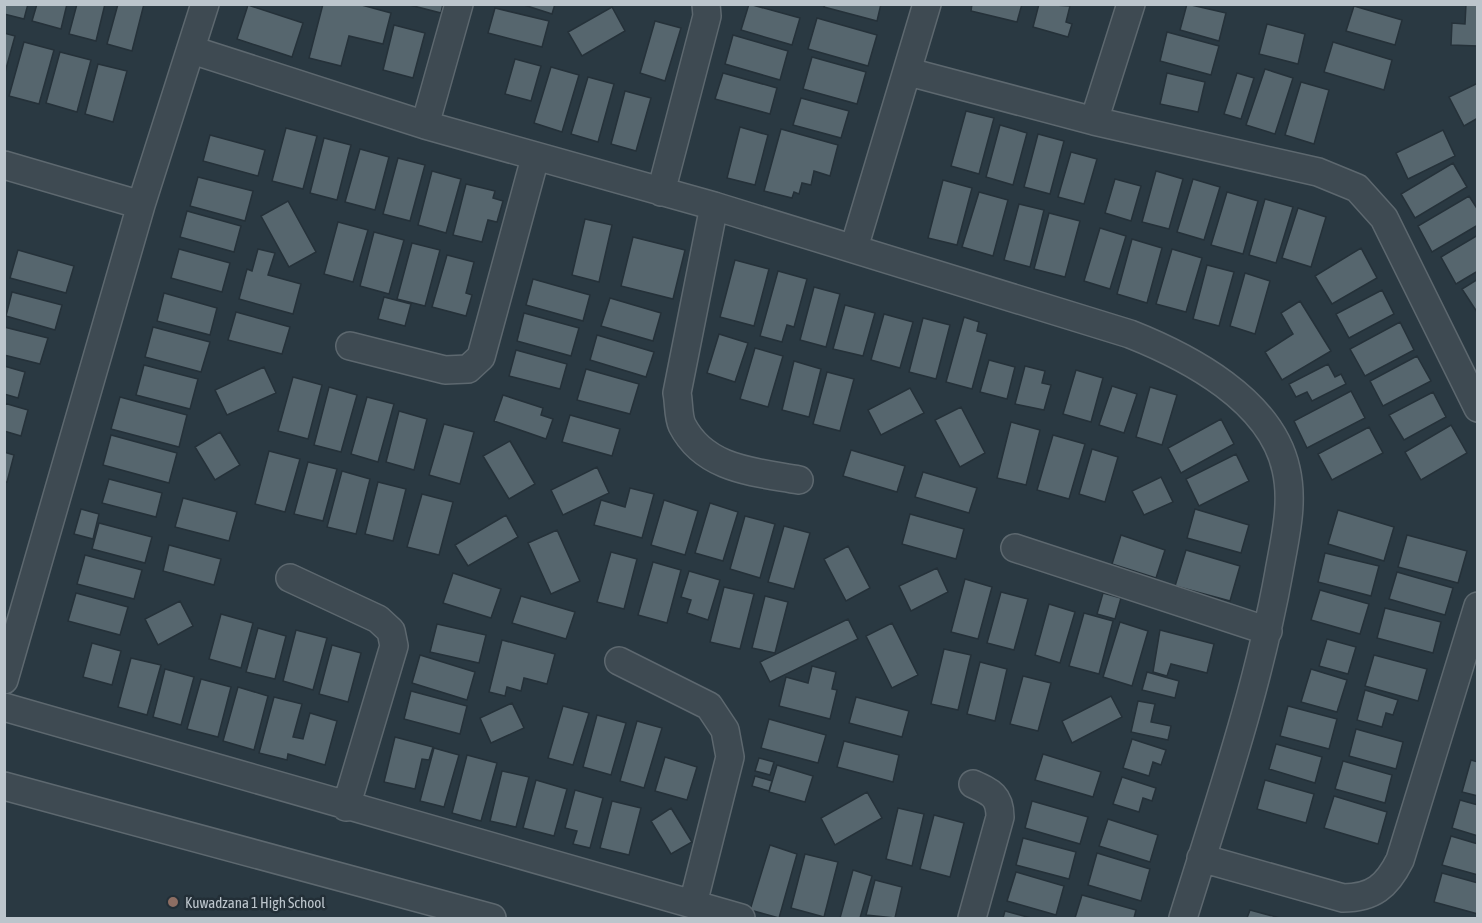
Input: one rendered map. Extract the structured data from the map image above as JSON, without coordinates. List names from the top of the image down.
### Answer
{
  "places": ["Kuwadzana 1 High School"]
}
